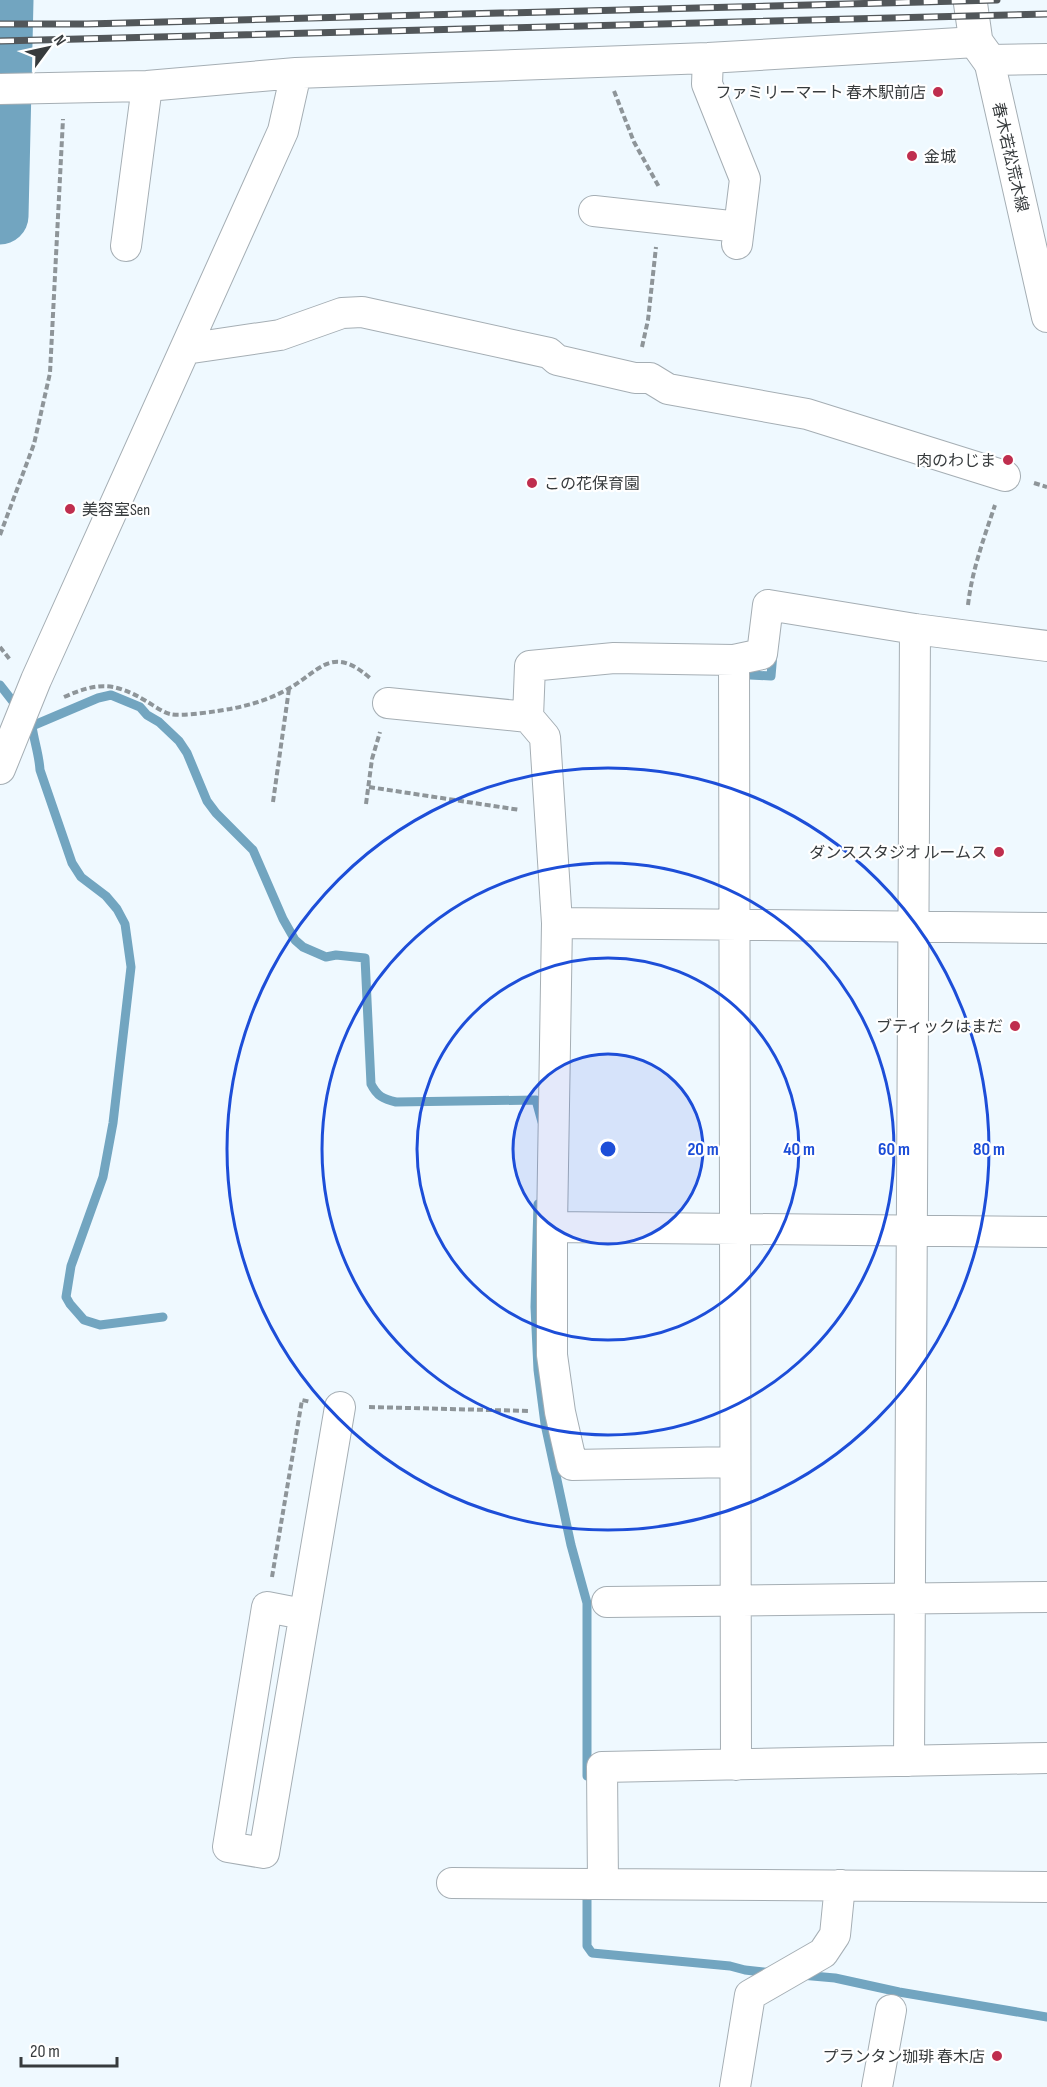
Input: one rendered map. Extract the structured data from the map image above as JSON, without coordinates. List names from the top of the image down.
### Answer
{
  "streets": {
    "street": ["春木若松荒木線"]
  },
  "places": [
    "ファミリーマート 春木駅前店",
    "金城",
    "肉のわじま",
    "この花保育園",
    "美容室Sen",
    "ダンススタジオ ルームス",
    "ブティックはまだ",
    "プランタン珈琲 春木店"
  ],
  "scale_bar": "20 m",
  "north": "top right",
  "rings": [
    "20 m",
    "40 m",
    "60 m",
    "80 m"
  ]
}
